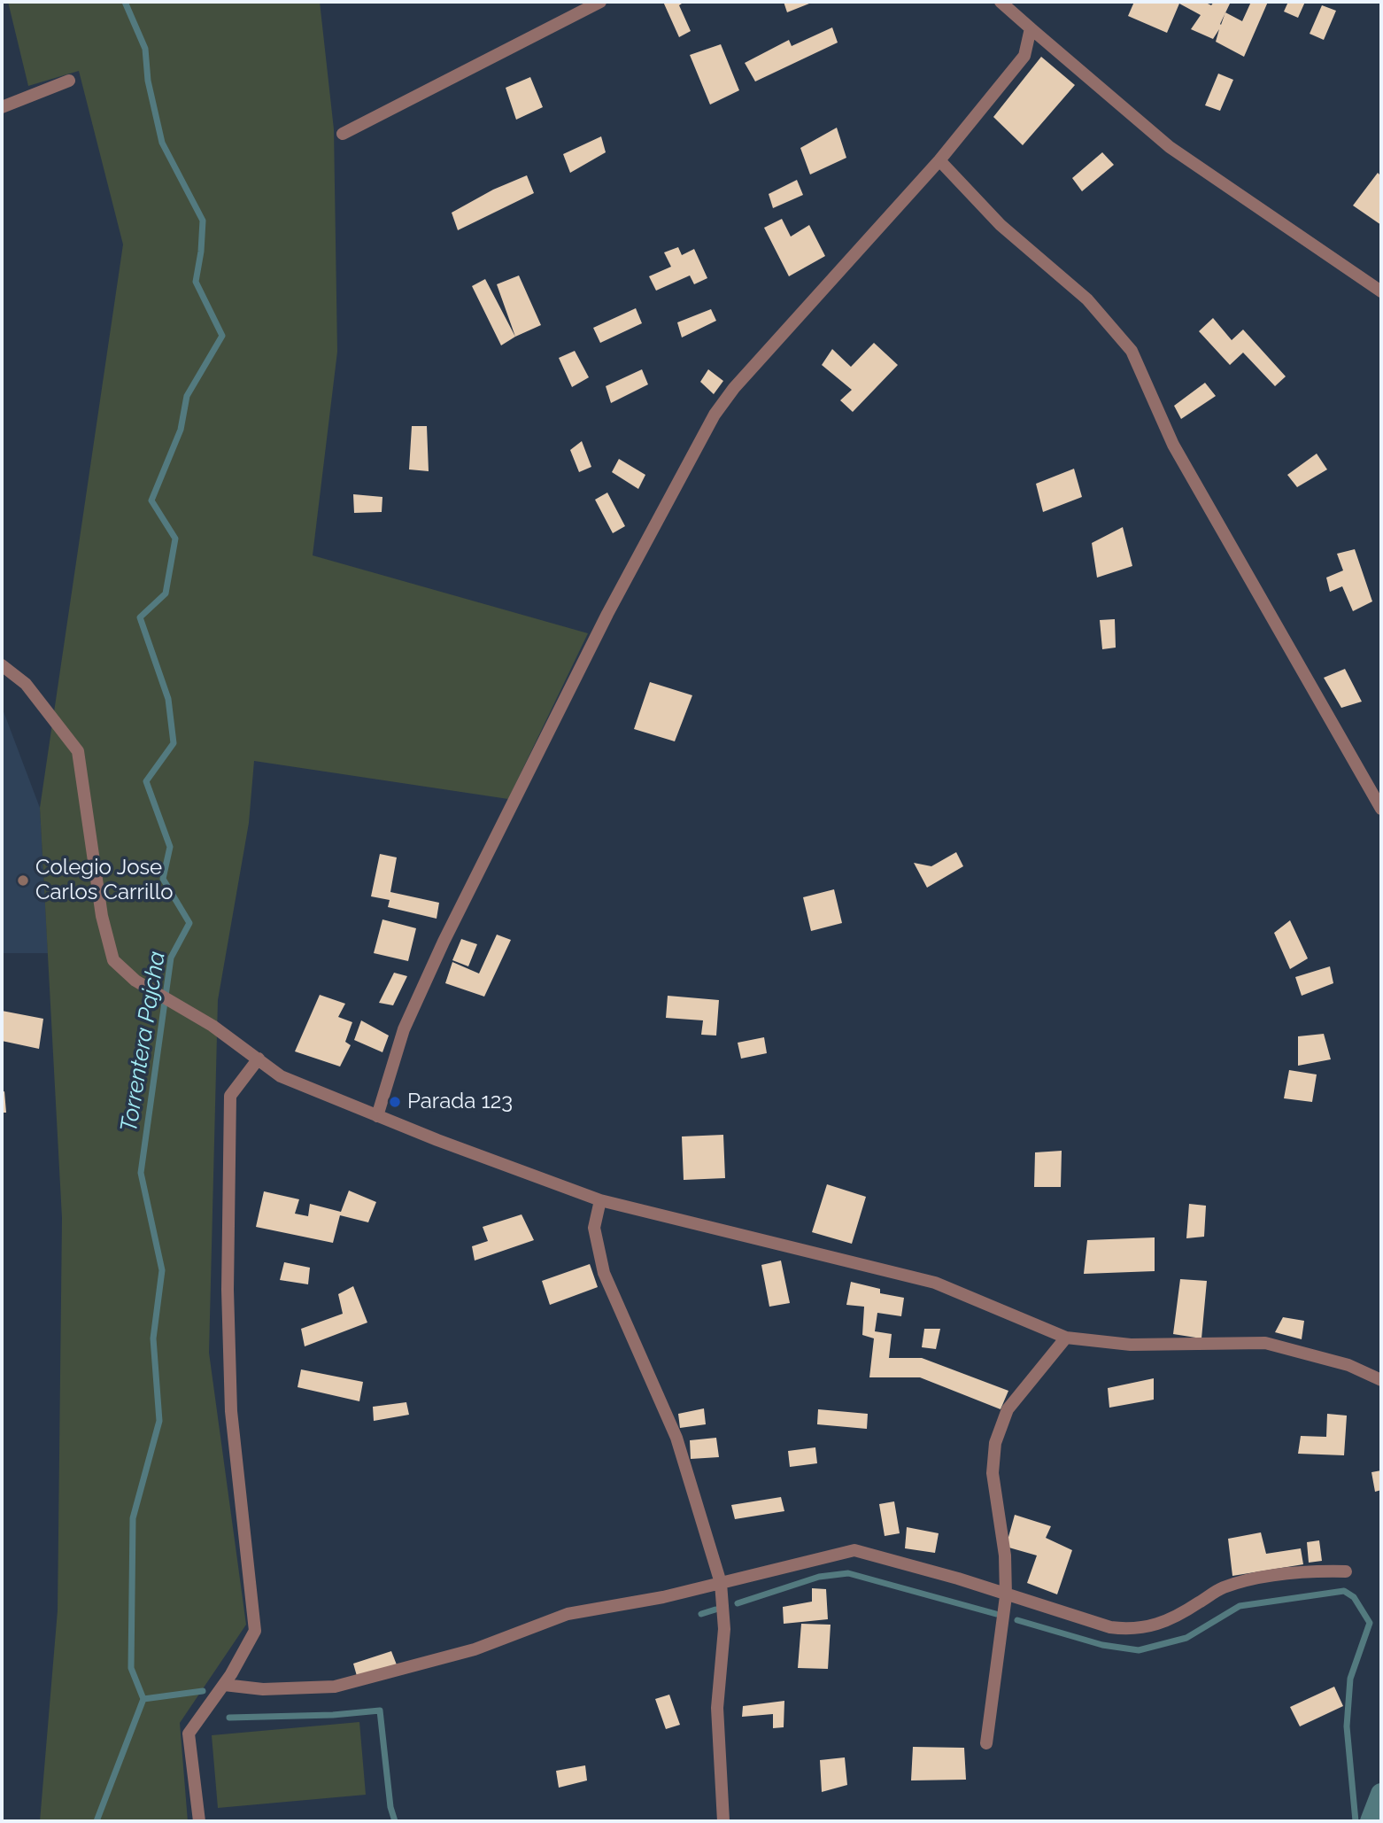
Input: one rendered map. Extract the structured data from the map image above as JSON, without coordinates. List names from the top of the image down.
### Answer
{
  "water": ["Torrentera Pajcha"],
  "places": ["Colegio Jose Carlos Carrillo", "Parada 123"]
}
